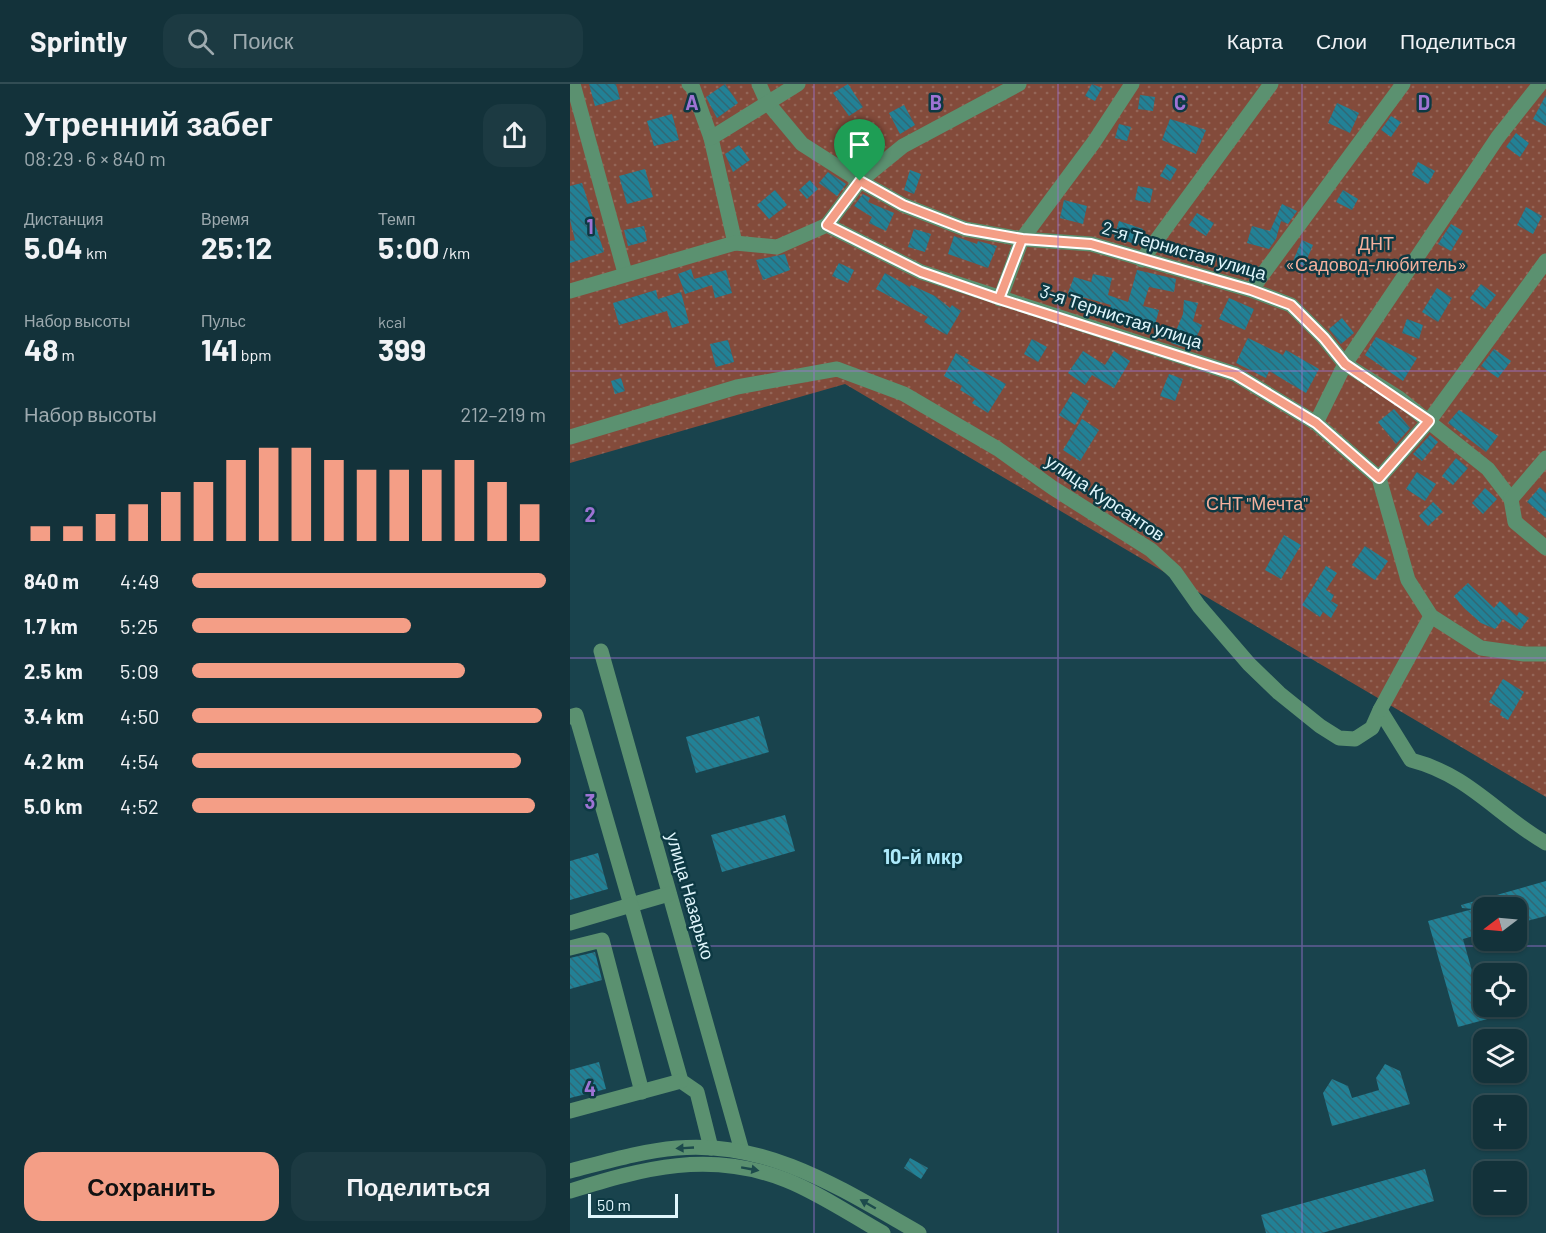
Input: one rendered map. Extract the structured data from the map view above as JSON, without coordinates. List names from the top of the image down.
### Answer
{
  "streets": {
    "street": [
      "2-я Тернистая улица",
      "3-я Тернистая улица",
      "улица Курсантов",
      "улица Назарько"
    ]
  },
  "districts": ["10-й мкр"],
  "parks": ["ДНТ «Садовод-любитель»", "СНТ \"Мечта\""],
  "scale_bar": "50 m",
  "north": "left",
  "page": {
    "header": "Sprintly",
    "search": "Поиск",
    "nav": ["Карта", "Слои", "Поделиться"],
    "heading": ["Утренний забег", "08:29 · 6 × 840 m"],
    "stats": [
      ["Дистанция", "5.04 km"],
      ["Время", "25:12"],
      ["Темп", "5:00 /km"],
      ["Набор высоты", "48 m"],
      ["Пульс", "141 bpm"],
      ["kcal", "399"]
    ],
    "chart": ["Набор высоты", "212–219 m"],
    "list": [
      {
        "name": "840 m",
        "note": "4:49"
      },
      {
        "name": "1.7 km",
        "note": "5:25"
      },
      {
        "name": "2.5 km",
        "note": "5:09"
      },
      {
        "name": "3.4 km",
        "note": "4:50"
      },
      {
        "name": "4.2 km",
        "note": "4:54"
      },
      {
        "name": "5.0 km",
        "note": "4:52"
      }
    ],
    "map_buttons": ["+", "−"],
    "buttons": ["Сохранить", "Поделиться"],
    "scale": "50 m"
  },
  "grid": {
    "columns": [
      "A",
      "B",
      "C",
      "D"
    ],
    "rows": [
      "1",
      "2",
      "3",
      "4"
    ]
  }
}
